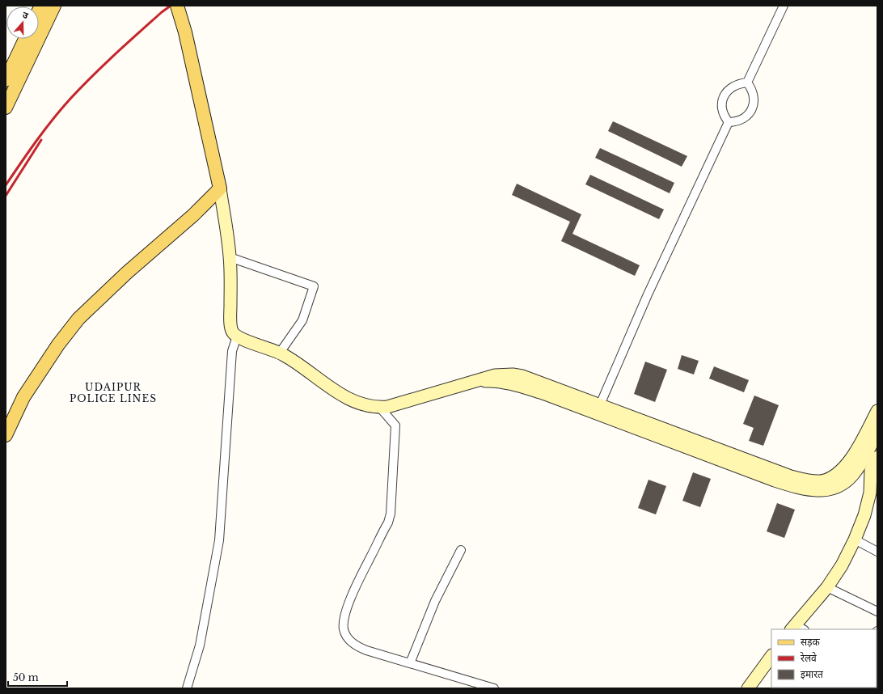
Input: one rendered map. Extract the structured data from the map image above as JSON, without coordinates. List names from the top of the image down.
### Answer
{
  "districts": ["UDAIPUR POLICE LINES"],
  "legend": ["सड़क", "रेलवे", "इमारत"],
  "scale_bar": "50 m",
  "north": "top"
}
